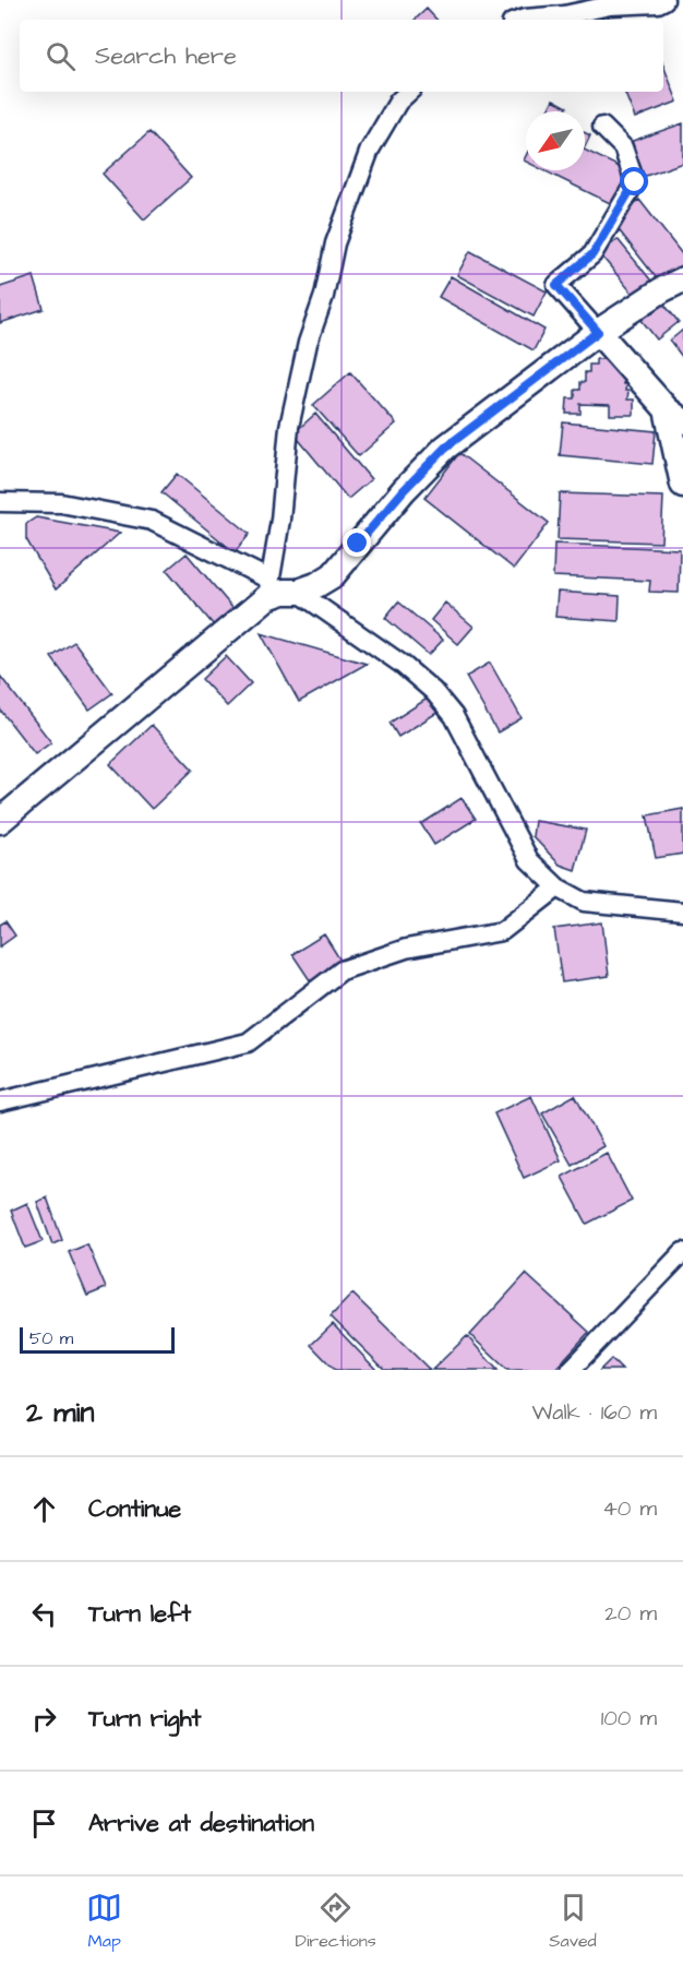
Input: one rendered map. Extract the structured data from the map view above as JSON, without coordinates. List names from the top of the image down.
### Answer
{
  "scale_bar": "50 m",
  "north": "bottom left",
  "page": {
    "search": "Search here",
    "scale": "50 m",
    "heading": ["2 min", "Walk · 160 m"],
    "list": [
      ["Continue", "40 m"],
      ["Turn left", "20 m"],
      ["Turn right", "100 m"],
      "Arrive at destination"
    ],
    "nav": ["Map", "Directions", "Saved"]
  }
}
